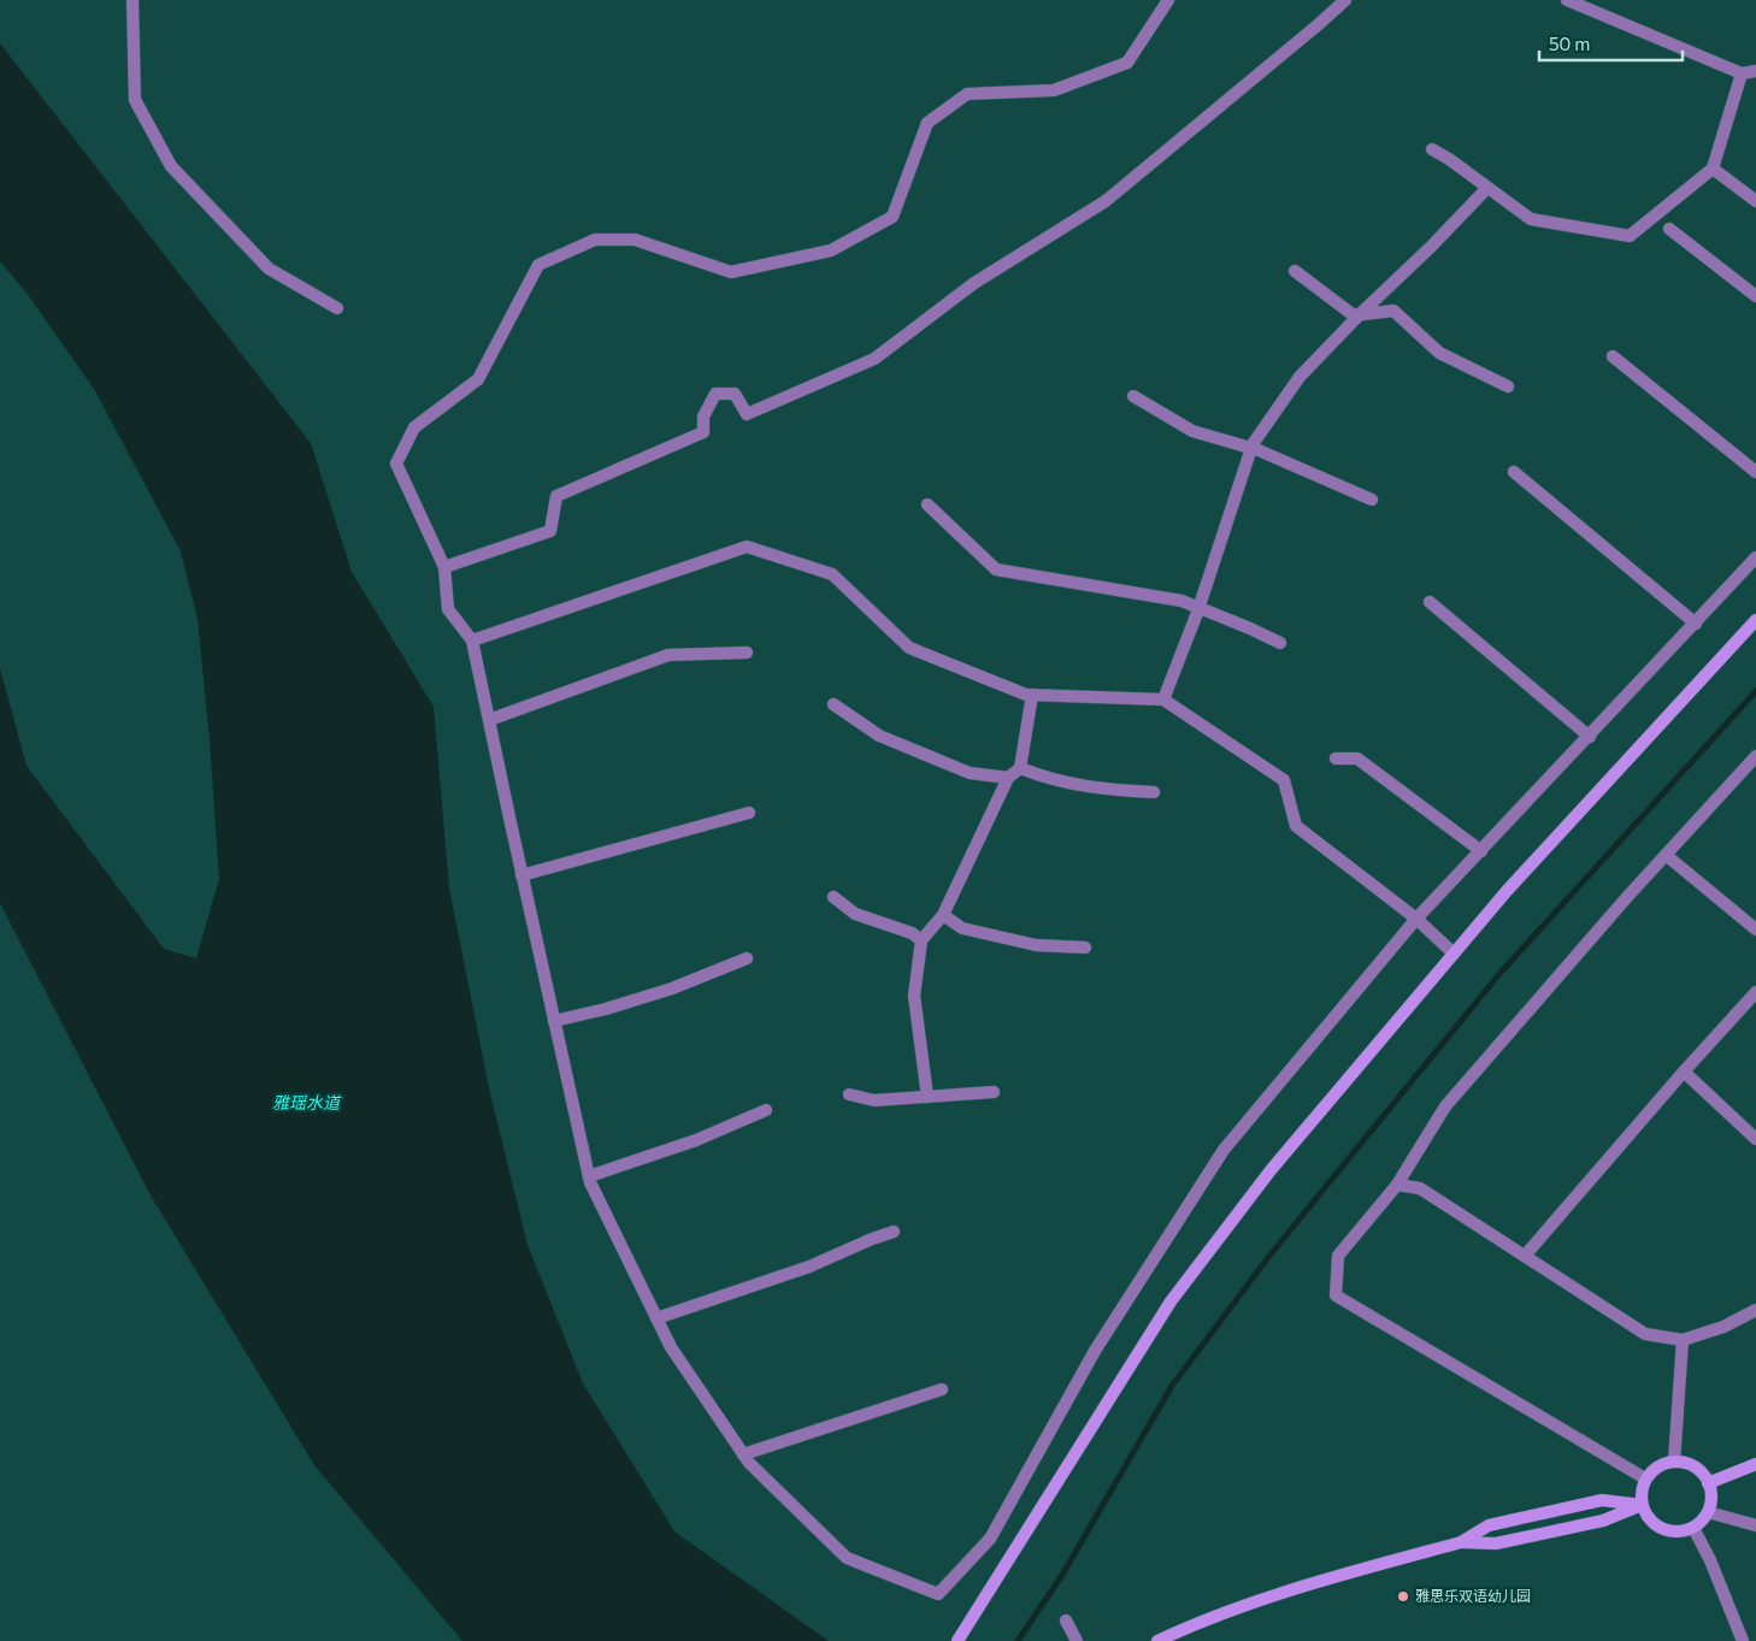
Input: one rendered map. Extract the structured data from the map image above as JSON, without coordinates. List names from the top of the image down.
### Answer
{
  "water": ["雅瑶水道"],
  "places": ["雅思乐双语幼儿园"],
  "scale_bar": "50 m"
}
